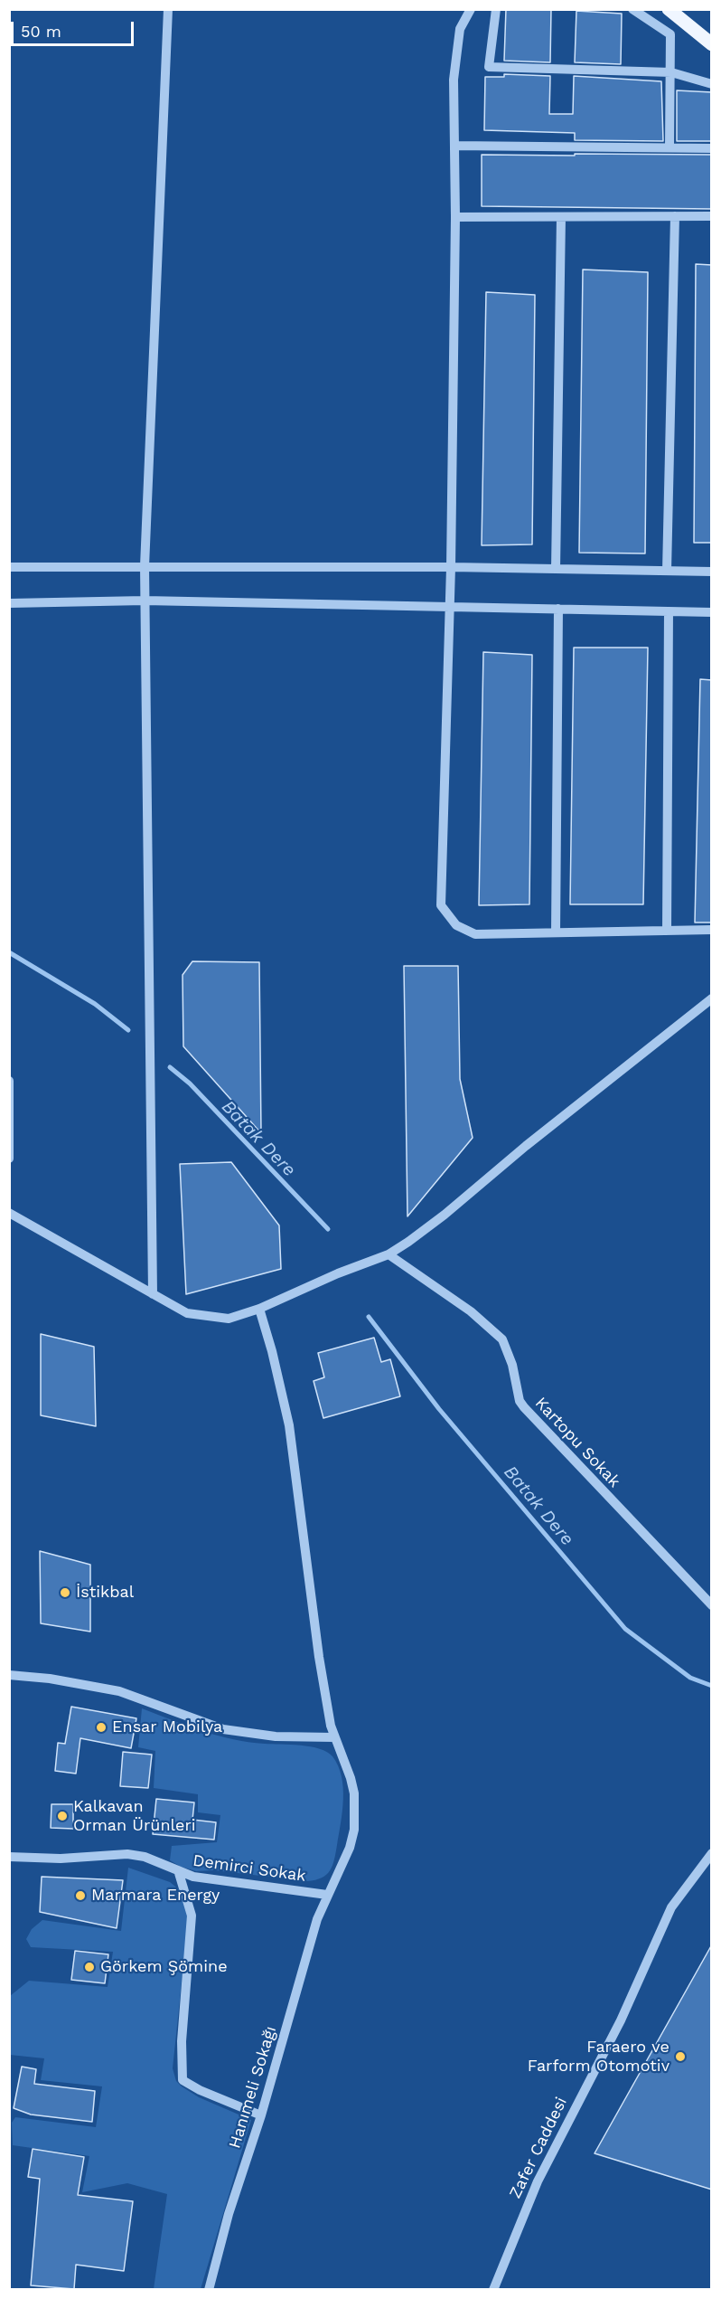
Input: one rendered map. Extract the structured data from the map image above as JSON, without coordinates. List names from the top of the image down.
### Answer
{
  "streets": {
    "street": [
      "Kartopu Sokak",
      "Demirci Sokak",
      "Hanımeli Sokağı",
      "Zafer Caddesi"
    ]
  },
  "crossings": [
    ["Demirci Sokak", "Hanımeli Sokağı"]
  ],
  "water": ["Batak Dere"],
  "places": [
    "İstikbal",
    "Ensar Mobilya",
    "Kalkavan Orman Ürünleri",
    "Marmara Energy",
    "Görkem Şömine",
    "Faraero ve Farform Otomotiv"
  ],
  "scale_bar": "50 m"
}
